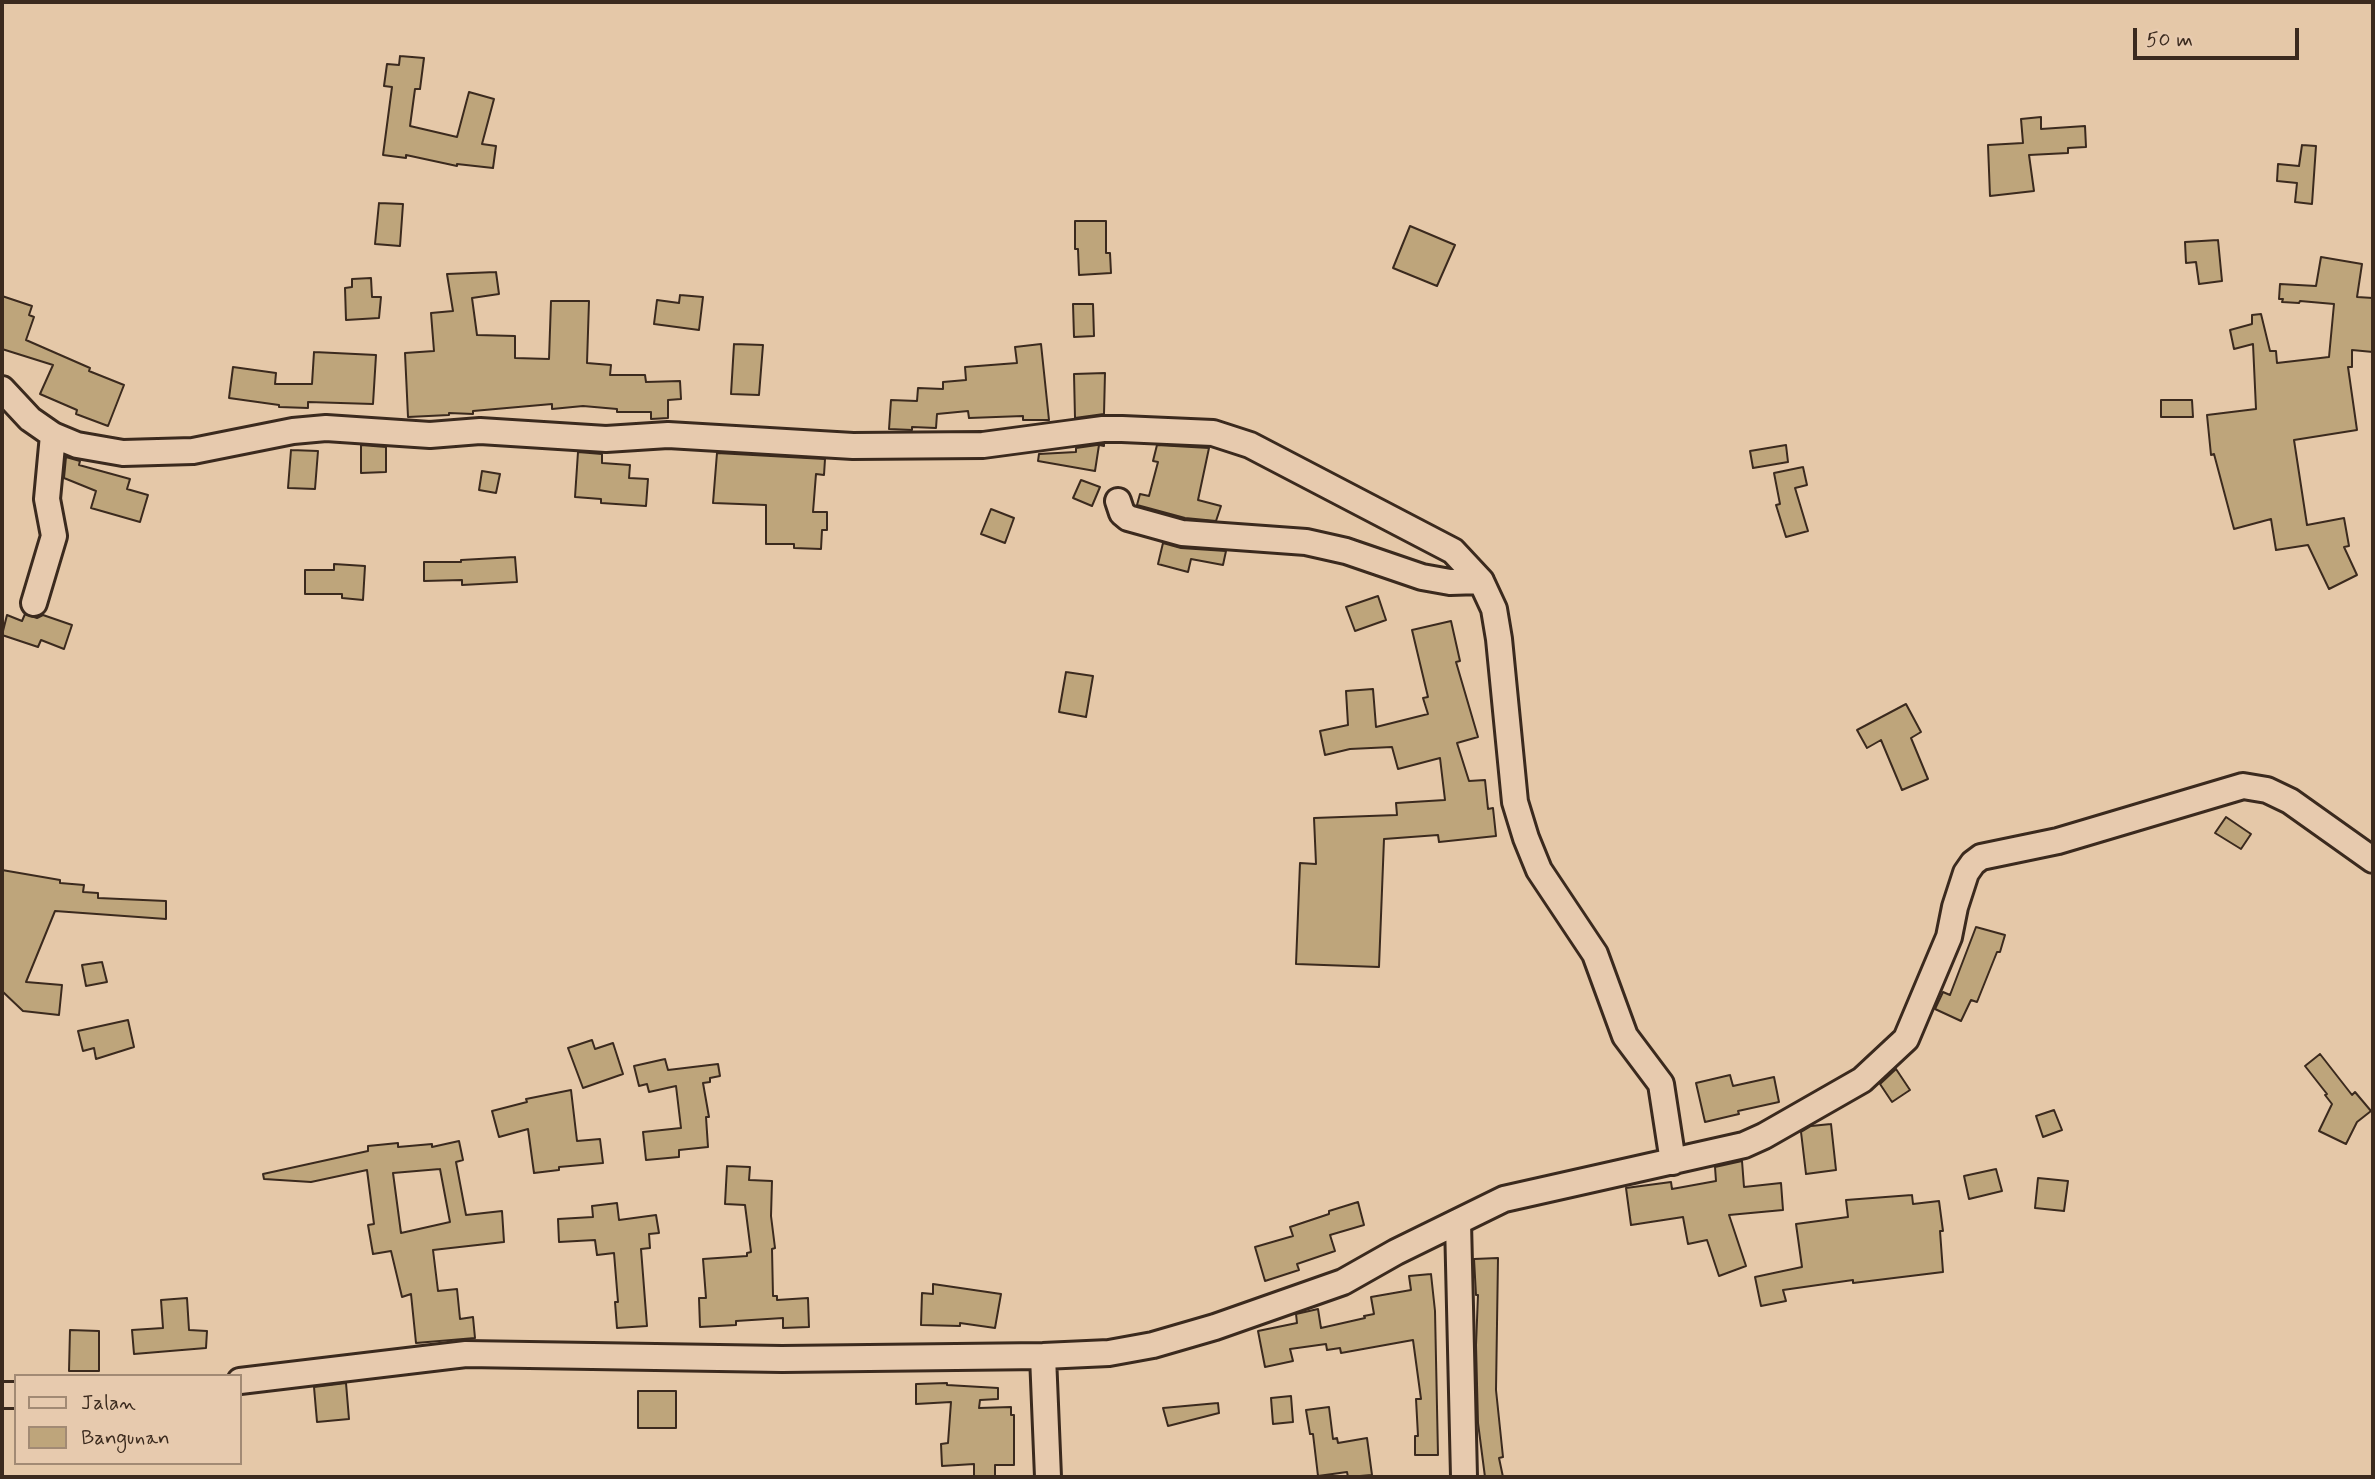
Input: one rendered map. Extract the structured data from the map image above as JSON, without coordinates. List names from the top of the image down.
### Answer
{
  "legend": ["Jalan", "Bangunan"],
  "scale_bar": "50 m"
}
